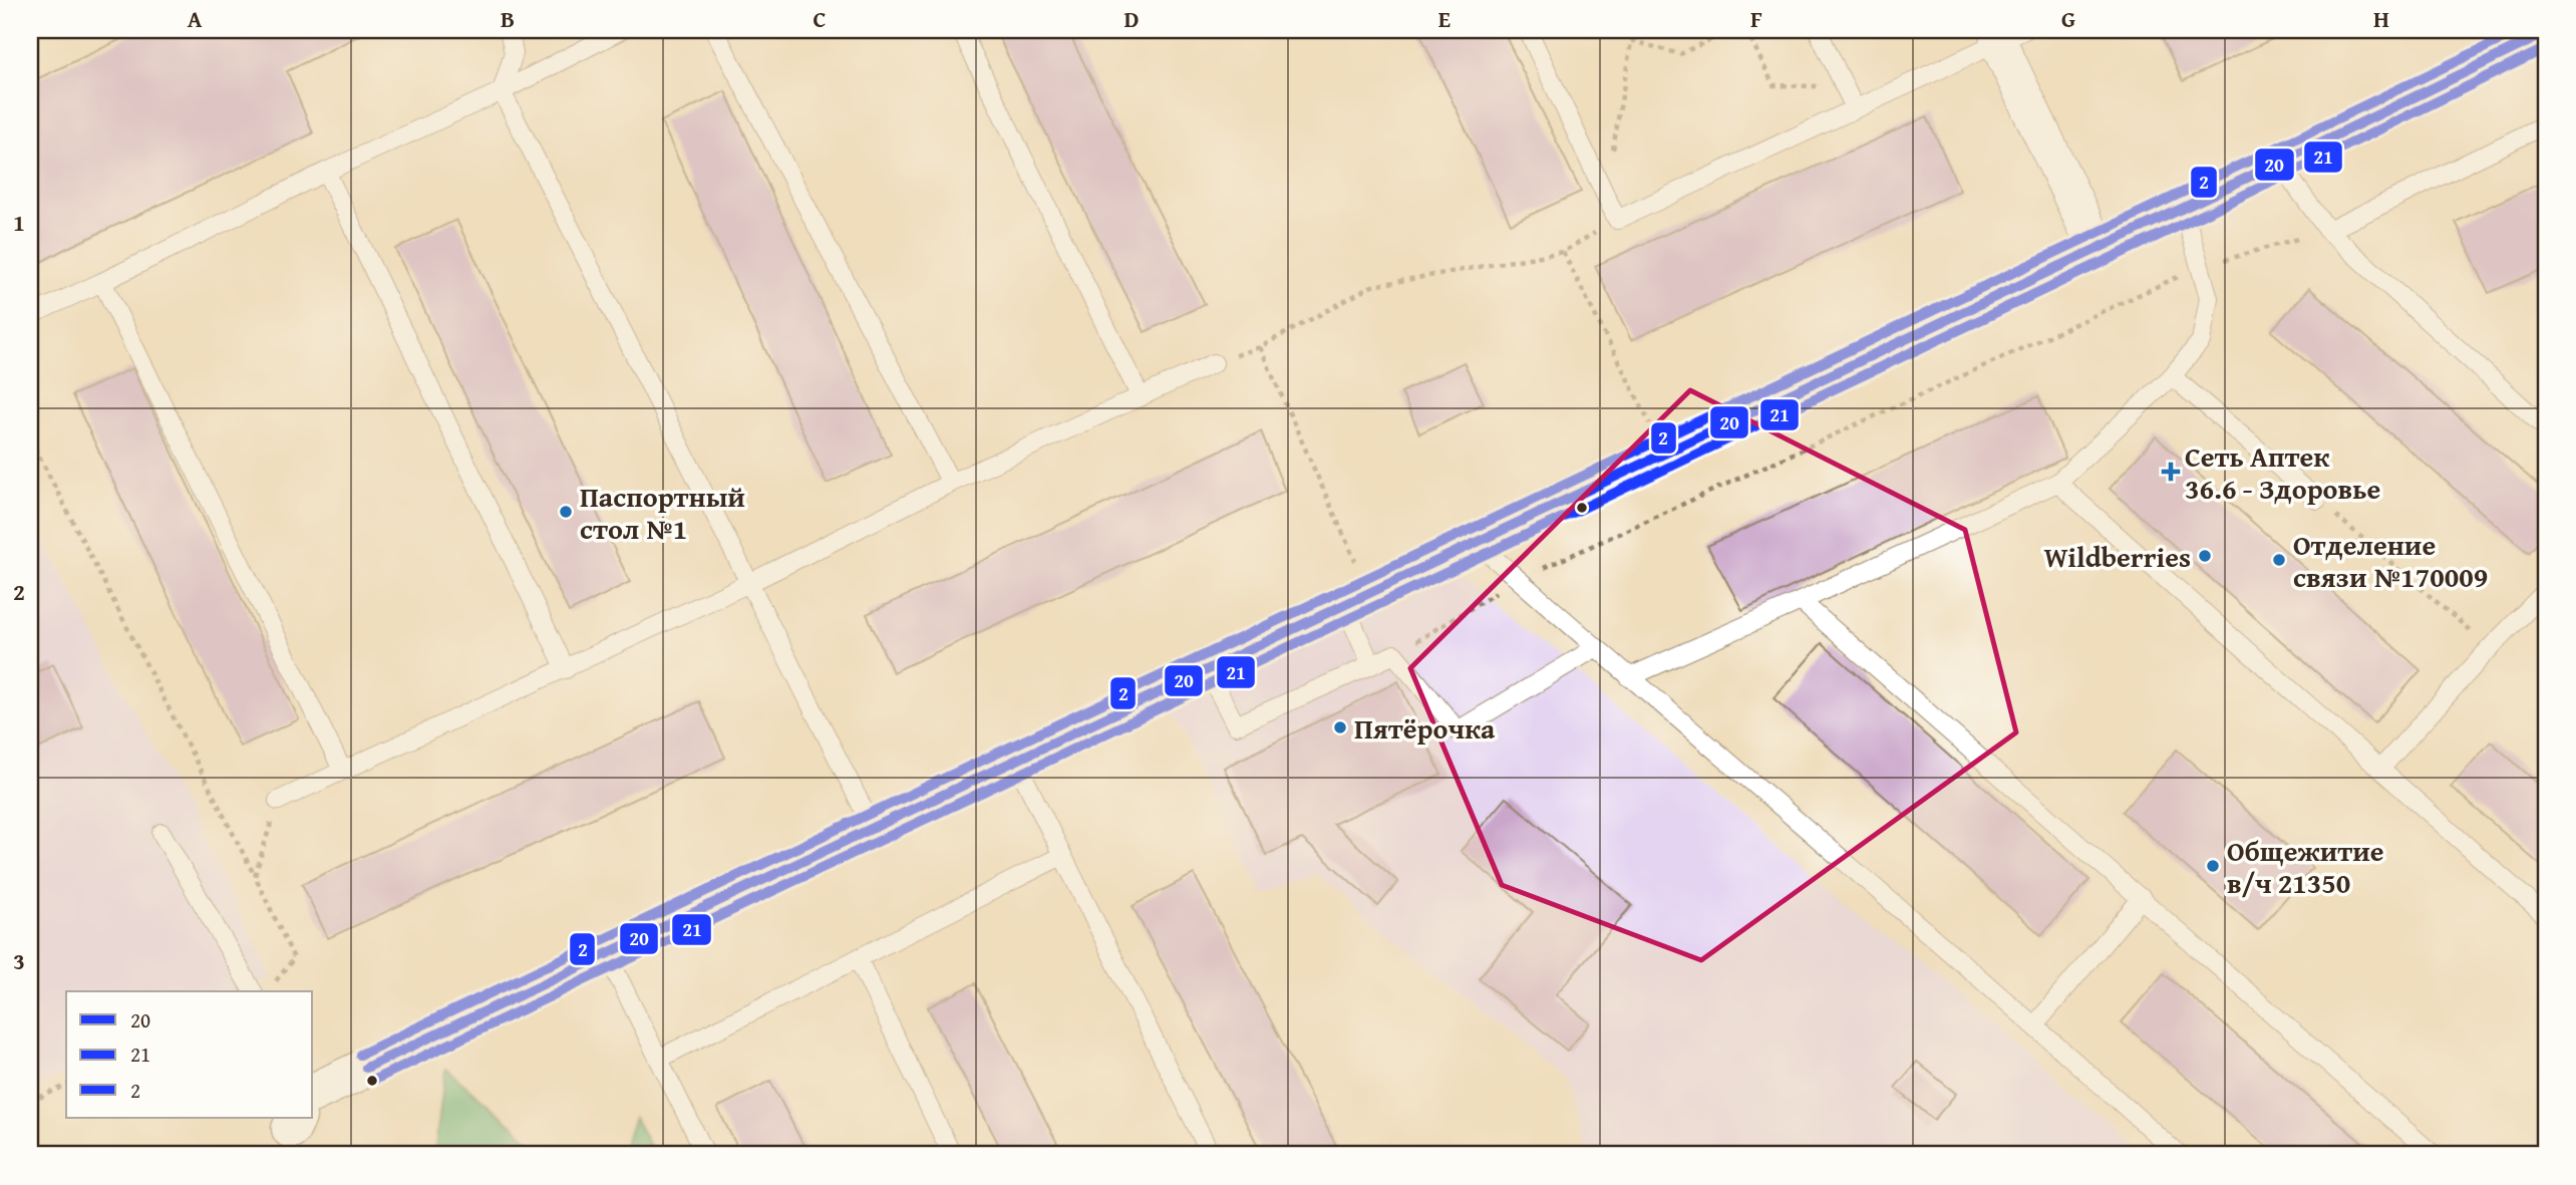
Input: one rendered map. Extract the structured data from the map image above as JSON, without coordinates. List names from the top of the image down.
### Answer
{
  "places": {
    "health": ["Сеть Аптек 36.6 - Здоровье"],
    "other": [
      "Паспортный стол №1",
      "Wildberries",
      "Отделение связи №170009",
      "Пятёрочка",
      "Общежитие в/ч 21350"
    ]
  },
  "lines": ["transit line 2", "transit line 20", "transit line 21"],
  "legend": ["20", "21", "2"],
  "grid": {
    "columns": [
      "A",
      "B",
      "C",
      "D",
      "E",
      "F",
      "G",
      "H"
    ],
    "rows": ["1", "2", "3"]
  }
}
